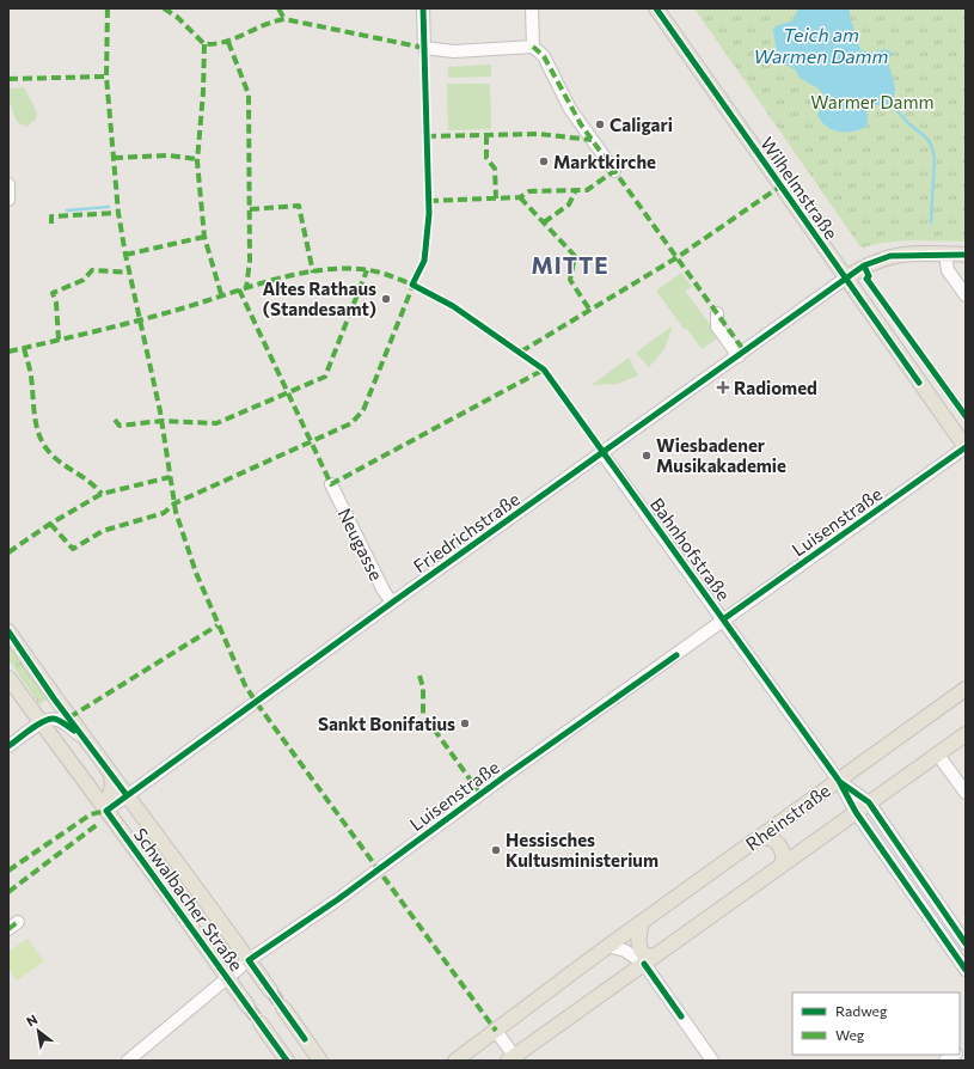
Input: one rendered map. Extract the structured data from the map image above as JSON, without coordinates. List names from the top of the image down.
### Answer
{
  "streets": {
    "main road": ["Wilhelmstraße", "Rheinstraße", "Schwalbacher Straße"],
    "street": [
      "Luisenstraße",
      "Friedrichstraße",
      "Neugasse",
      "Bahnhofstraße"
    ]
  },
  "crossings": [
    ["Wilhelmstraße", "Luisenstraße"],
    ["Wilhelmstraße", "Friedrichstraße"],
    ["Luisenstraße", "Bahnhofstraße"],
    ["Luisenstraße", "Schwalbacher Straße"],
    ["Friedrichstraße", "Neugasse"],
    ["Friedrichstraße", "Bahnhofstraße"],
    ["Friedrichstraße", "Schwalbacher Straße"],
    ["Bahnhofstraße", "Rheinstraße"]
  ],
  "districts": ["MITTE"],
  "water": ["Teich am Warmen Damm"],
  "parks": ["Warmer Damm"],
  "places": {
    "other": [
      "Caligari",
      "Marktkirche",
      "Altes Rathaus (Standesamt)",
      "Wiesbadener Musikakademie",
      "Sankt Bonifatius",
      "Hessisches Kultusministerium"
    ],
    "health": ["Radiomed"]
  },
  "legend": ["Radweg", "Weg"],
  "north": "top left"
}
